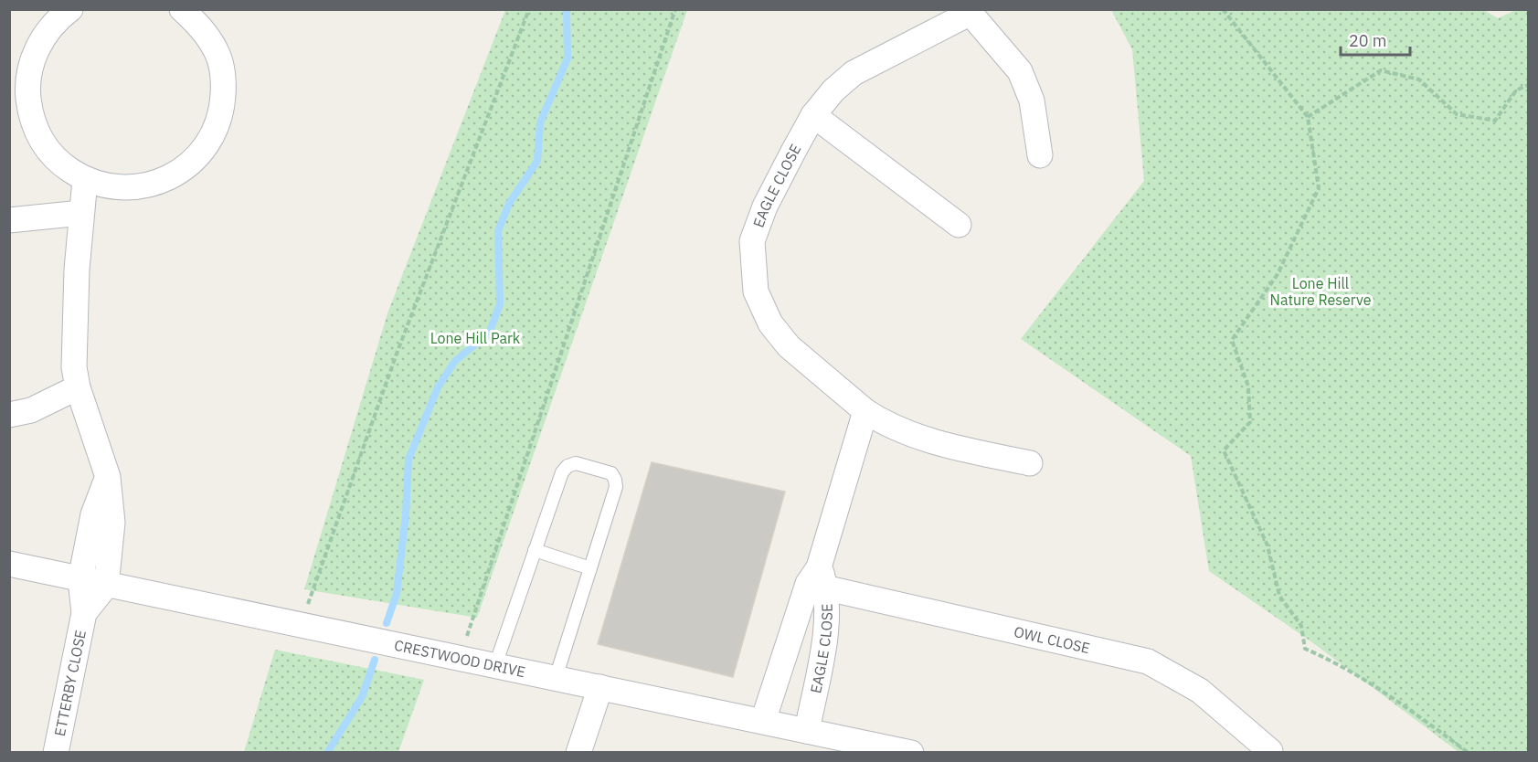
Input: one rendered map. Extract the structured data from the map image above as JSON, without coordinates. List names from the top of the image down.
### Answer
{
  "streets": {
    "street": [
      "EAGLE CLOSE",
      "OWL CLOSE",
      "CRESTWOOD DRIVE",
      "ETTERBY CLOSE"
    ]
  },
  "crossings": [
    ["EAGLE CLOSE", "OWL CLOSE"],
    ["EAGLE CLOSE", "CRESTWOOD DRIVE"],
    ["CRESTWOOD DRIVE", "ETTERBY CLOSE"]
  ],
  "parks": ["Lone Hill Nature Reserve", "Lone Hill Park"],
  "scale_bar": "20 m"
}
